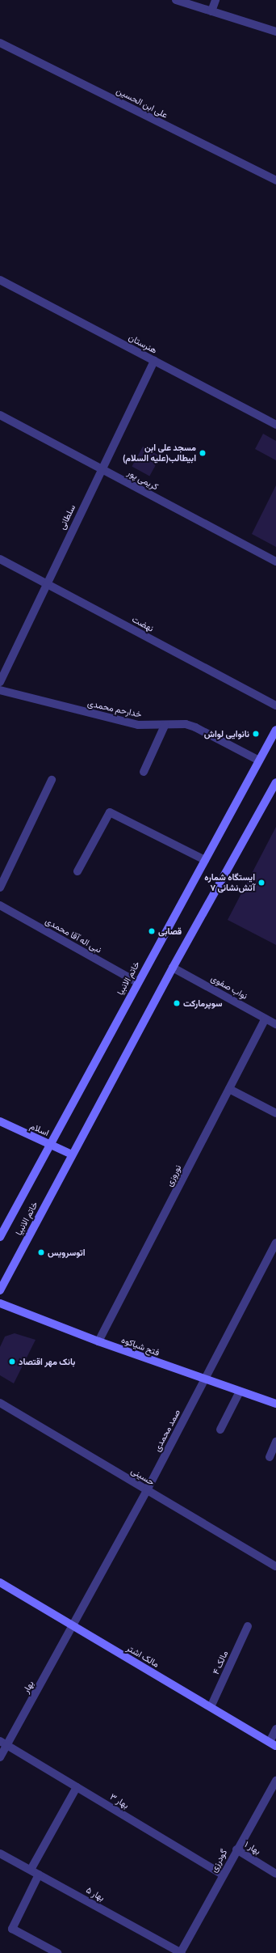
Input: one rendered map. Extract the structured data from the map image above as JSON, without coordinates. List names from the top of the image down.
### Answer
{
  "streets": {
    "main road": [
      "خاتم الانبیا",
      "اسلام",
      "فتح شیاکوه",
      "مالک اشتر"
    ],
    "street": [
      "علی ابن الحسین",
      "هنرستان",
      "کریمی پور",
      "سلطانی",
      "نهضت",
      "خدارحم محمدی",
      "نبی اله آقا محمدی",
      "نواب صفوی",
      "نوروزی",
      "صمد محمدی",
      "حسینی",
      "مالک ۴",
      "بهار",
      "بهار ۳",
      "بهار ۱",
      "گودرزی",
      "بهار ۵"
    ]
  },
  "crossings": [
    ["هنرستان", "سلطانی"],
    ["کریمی پور", "سلطانی"],
    ["سلطانی", "نهضت"],
    ["خدارحم محمدی", "خاتم الانبیا"],
    ["نبی اله آقا محمدی", "خاتم الانبیا"],
    ["خاتم الانبیا", "نواب صفوی"],
    ["خاتم الانبیا", "اسلام"],
    ["نواب صفوی", "نوروزی"],
    ["نوروزی", "فتح شیاکوه"],
    ["فتح شیاکوه", "صمد محمدی"],
    ["صمد محمدی", "حسینی"],
    ["صمد محمدی", "مالک اشتر"],
    ["صمد محمدی", "بهار"],
    ["مالک اشتر", "مالک ۴"],
    ["مالک اشتر", "بهار"],
    ["بهار", "بهار ۳"],
    ["بهار ۳", "گودرزی"],
    ["بهار ۱", "گودرزی"],
    ["گودرزی", "بهار ۵"]
  ],
  "places": [
    "مسجد علی ابن ابیطالب(علیه السلام)",
    "نانوایی لواش",
    "ایستگاه شماره ۷ آتش‌نشانی",
    "قصابی",
    "سوپرمارکت",
    "اتوسرویس",
    "بانک مهر اقتصاد"
  ]
}
